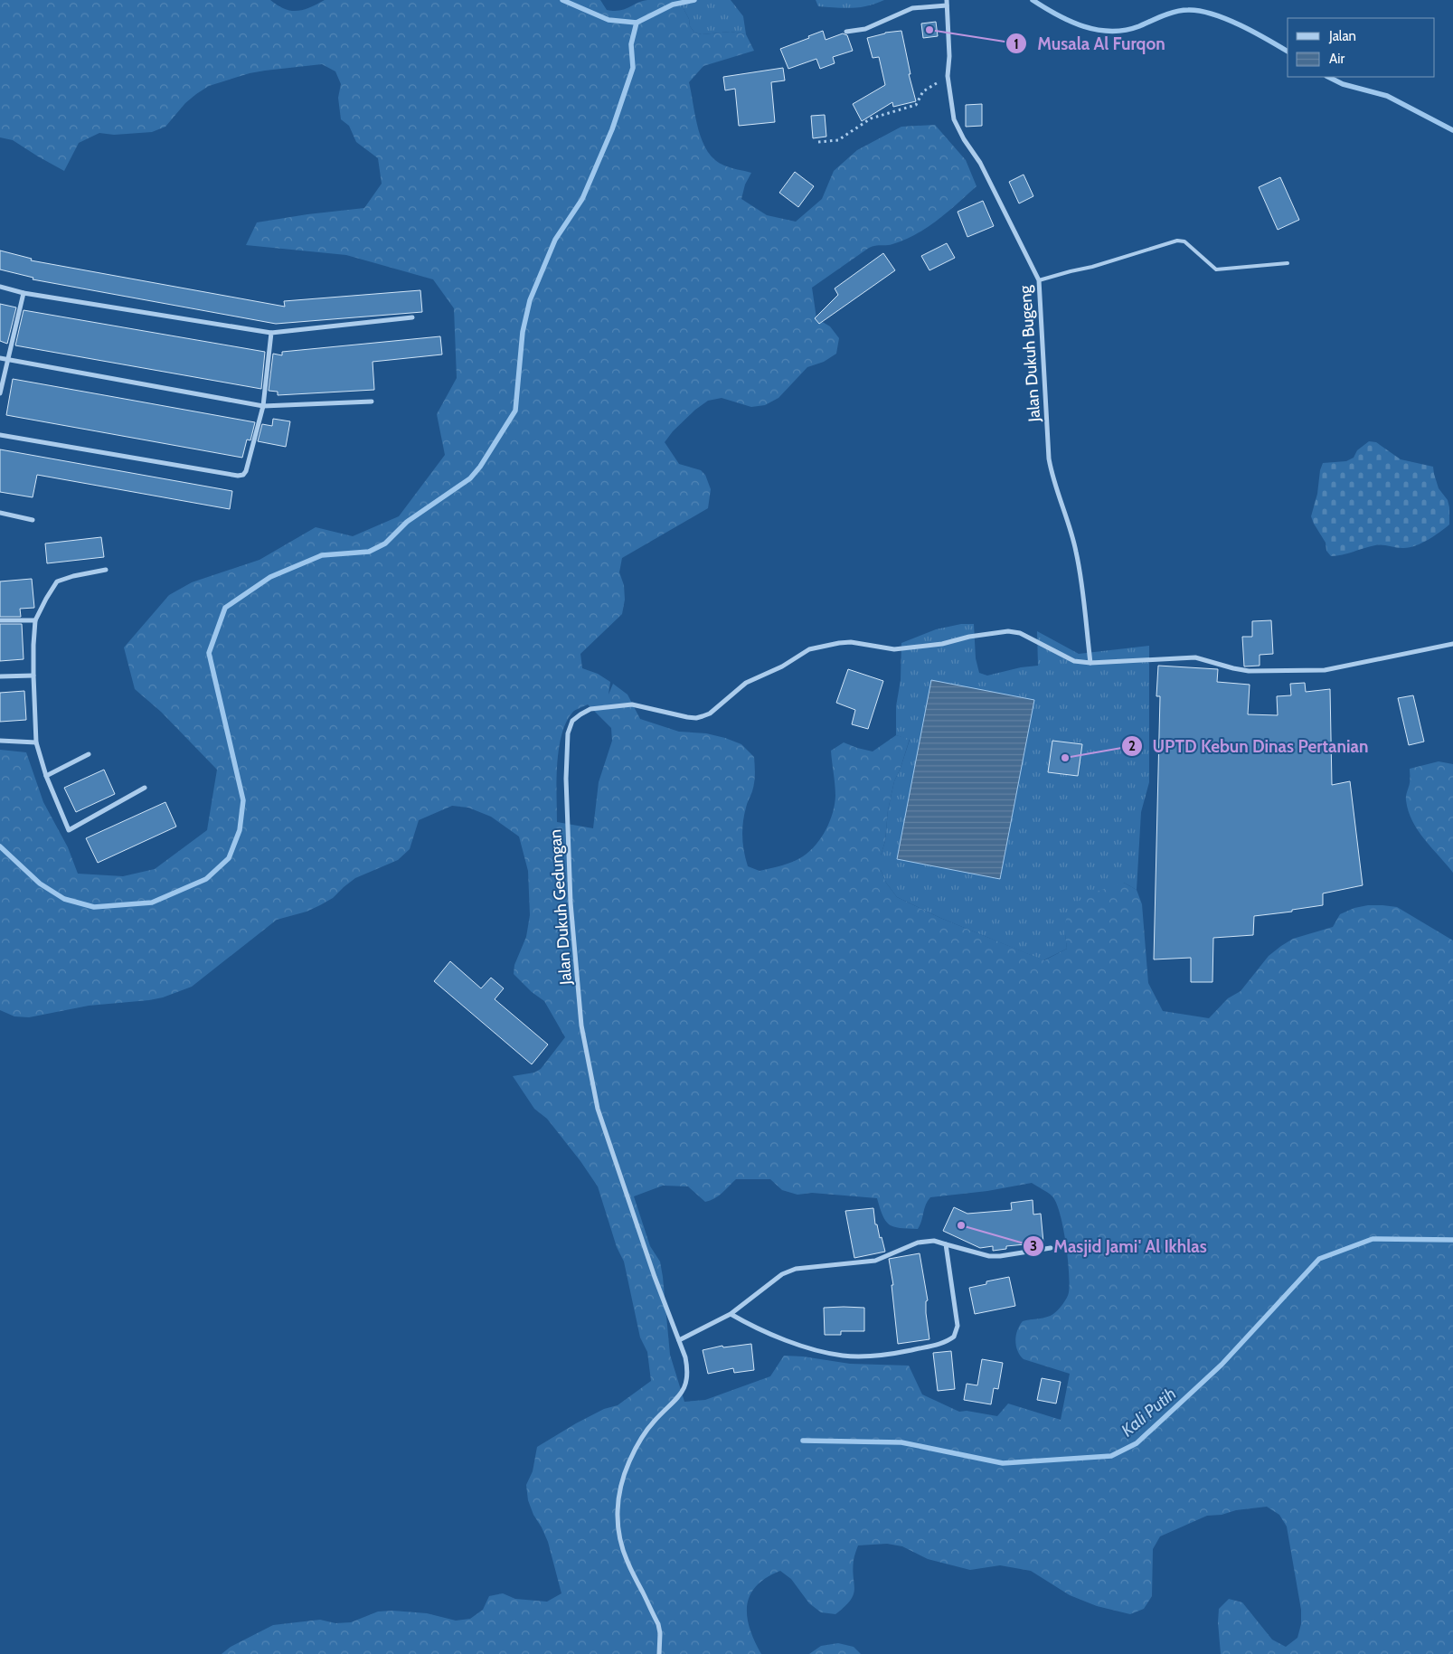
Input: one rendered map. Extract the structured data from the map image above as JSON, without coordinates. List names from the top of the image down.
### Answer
{
  "streets": {
    "street": ["Jalan Dukuh Bugeng", "Jalan Dukuh Gedungan"]
  },
  "crossings": [
    ["Jalan Dukuh Bugeng", "Jalan Dukuh Gedungan"]
  ],
  "water": ["Kali Putih"],
  "places": ["Musala Al Furqon", "UPTD Kebun Dinas Pertanian", "Masjid Jami' Al Ikhlas"],
  "legend": ["Jalan", "Air"]
}
